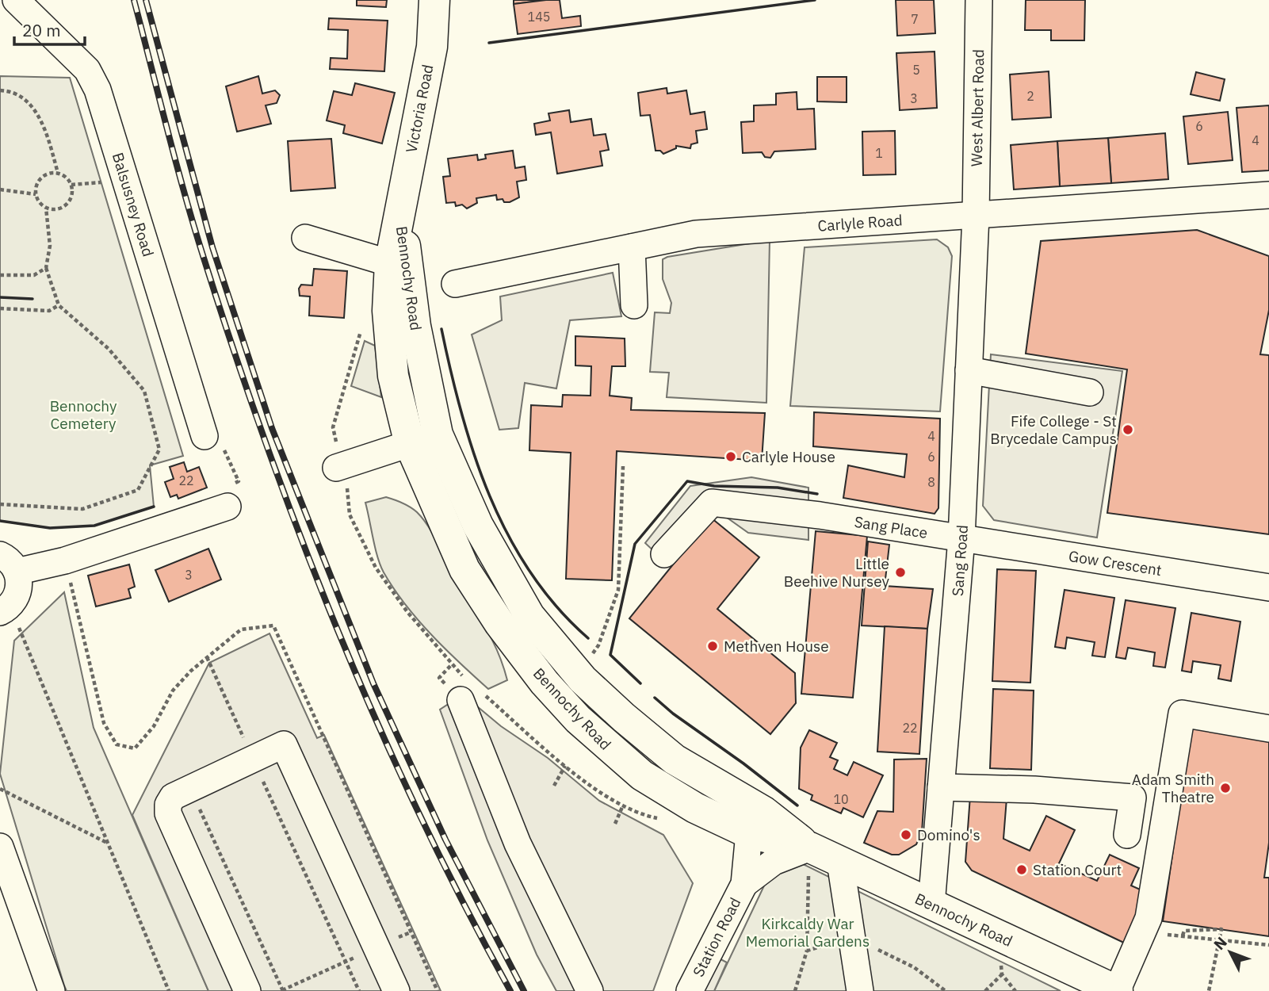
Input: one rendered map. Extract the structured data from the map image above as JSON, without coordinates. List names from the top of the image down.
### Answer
{
  "streets": {
    "main road": ["Victoria Road", "Bennochy Road"],
    "street": [
      "West Albert Road",
      "Balsusney Road",
      "Carlyle Road",
      "Sang Place",
      "Sang Road",
      "Gow Crescent",
      "Station Road"
    ]
  },
  "crossings": [
    ["West Albert Road", "Carlyle Road"],
    ["West Albert Road", "Sang Road"],
    ["Victoria Road", "Bennochy Road"],
    ["Carlyle Road", "Sang Road"],
    ["Bennochy Road", "Sang Road"],
    ["Bennochy Road", "Station Road"],
    ["Sang Place", "Sang Road"],
    ["Sang Place", "Gow Crescent"],
    ["Sang Road", "Gow Crescent"]
  ],
  "parks": ["Bennochy Cemetery", "Kirkcaldy War Memorial Gardens"],
  "places": [
    "Fife College - St Brycedale Campus",
    "Carlyle House",
    "Little Beehive Nursey",
    "Methven House",
    "Adam Smith Theatre",
    "Domino's",
    "Station Court"
  ],
  "house_numbers": [
    "145",
    "7",
    "5",
    "2",
    "3",
    "6",
    "4",
    "1",
    "4",
    "6",
    "22",
    "8",
    "3",
    "22",
    "10"
  ],
  "scale_bar": "20 m",
  "north": "top left"
}
